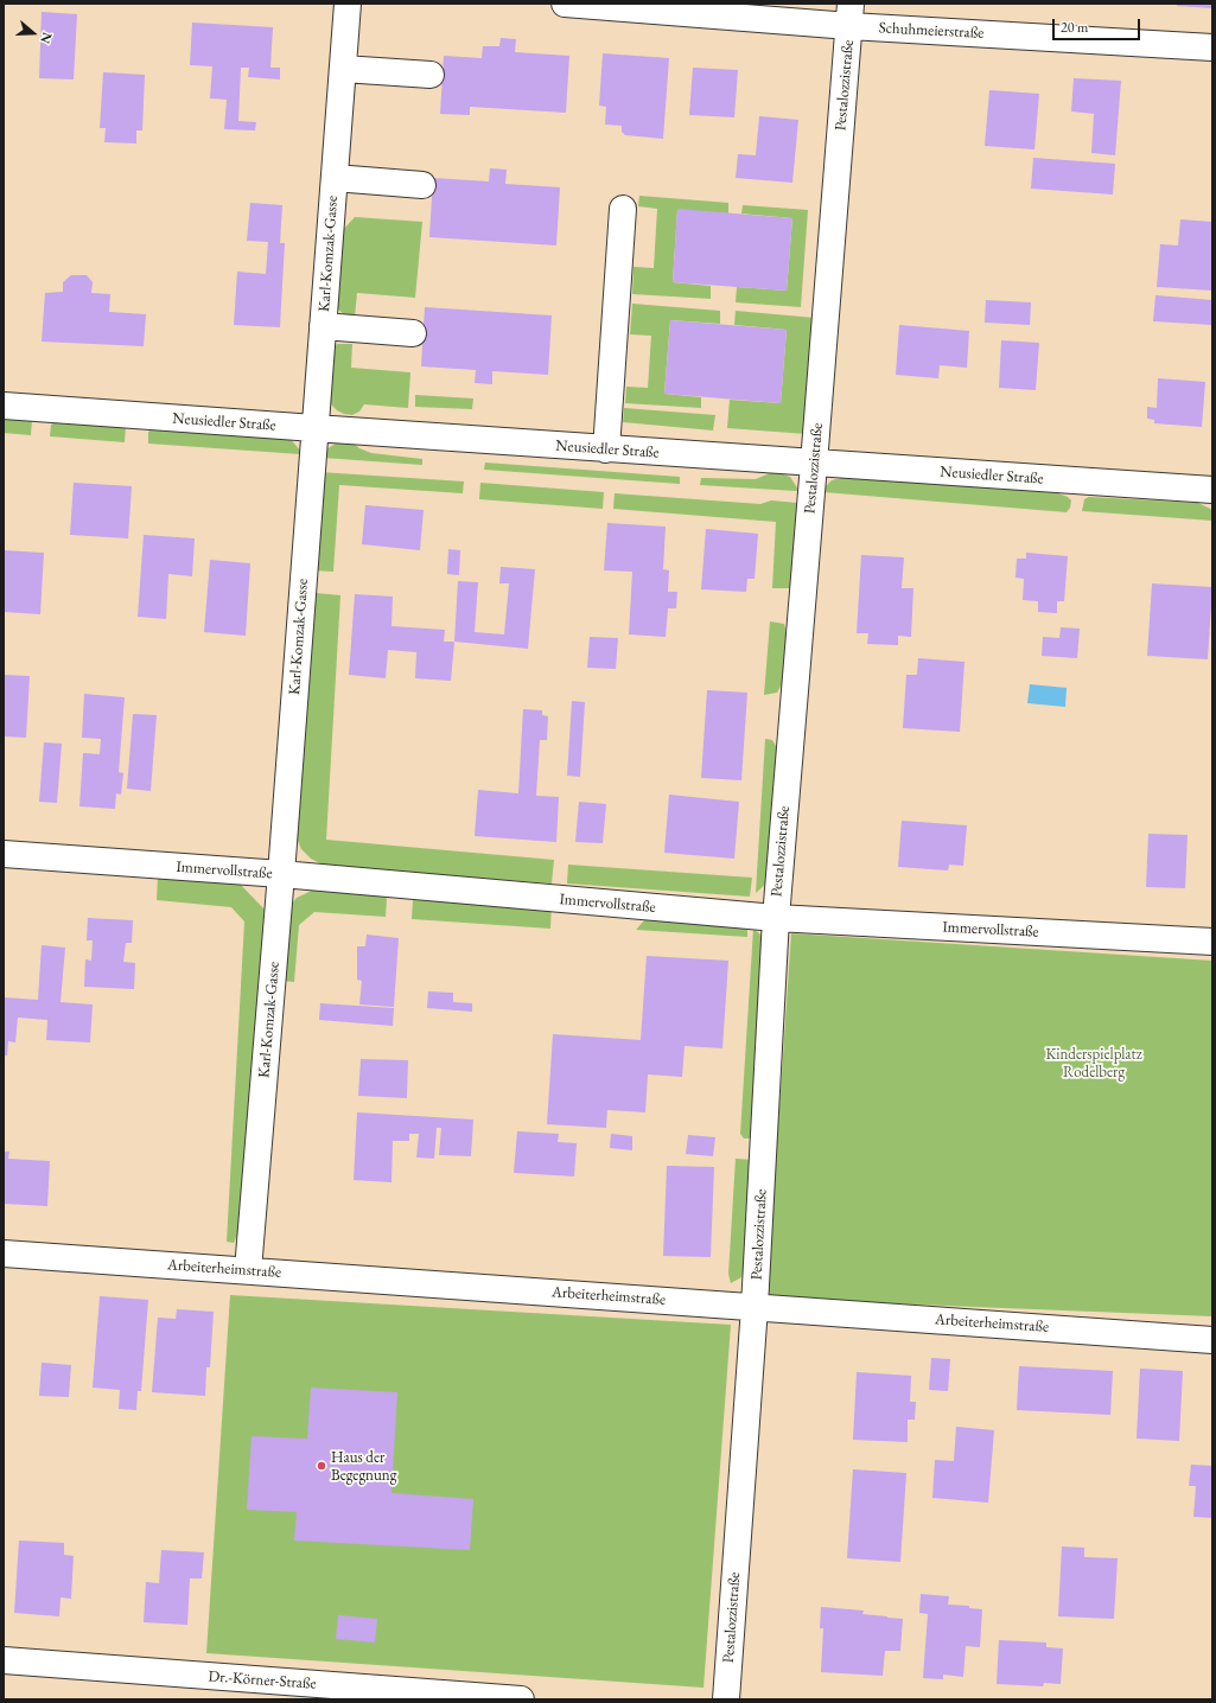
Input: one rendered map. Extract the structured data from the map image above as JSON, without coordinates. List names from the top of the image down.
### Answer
{
  "streets": {
    "street": [
      "Schuhmeierstraße",
      "Pestalozzistraße",
      "Karl-Komzak-Gasse",
      "Neusiedler Straße",
      "Immervollstraße",
      "Arbeiterheimstraße",
      "Dr.-Körner-Straße"
    ]
  },
  "crossings": [
    ["Schuhmeierstraße", "Pestalozzistraße"],
    ["Pestalozzistraße", "Neusiedler Straße"],
    ["Pestalozzistraße", "Immervollstraße"],
    ["Pestalozzistraße", "Arbeiterheimstraße"],
    ["Karl-Komzak-Gasse", "Neusiedler Straße"],
    ["Karl-Komzak-Gasse", "Immervollstraße"],
    ["Karl-Komzak-Gasse", "Arbeiterheimstraße"]
  ],
  "parks": ["Kinderspielplatz Rodelberg"],
  "places": ["Haus der Begegnung"],
  "scale_bar": "20 m",
  "north": "right"
}
